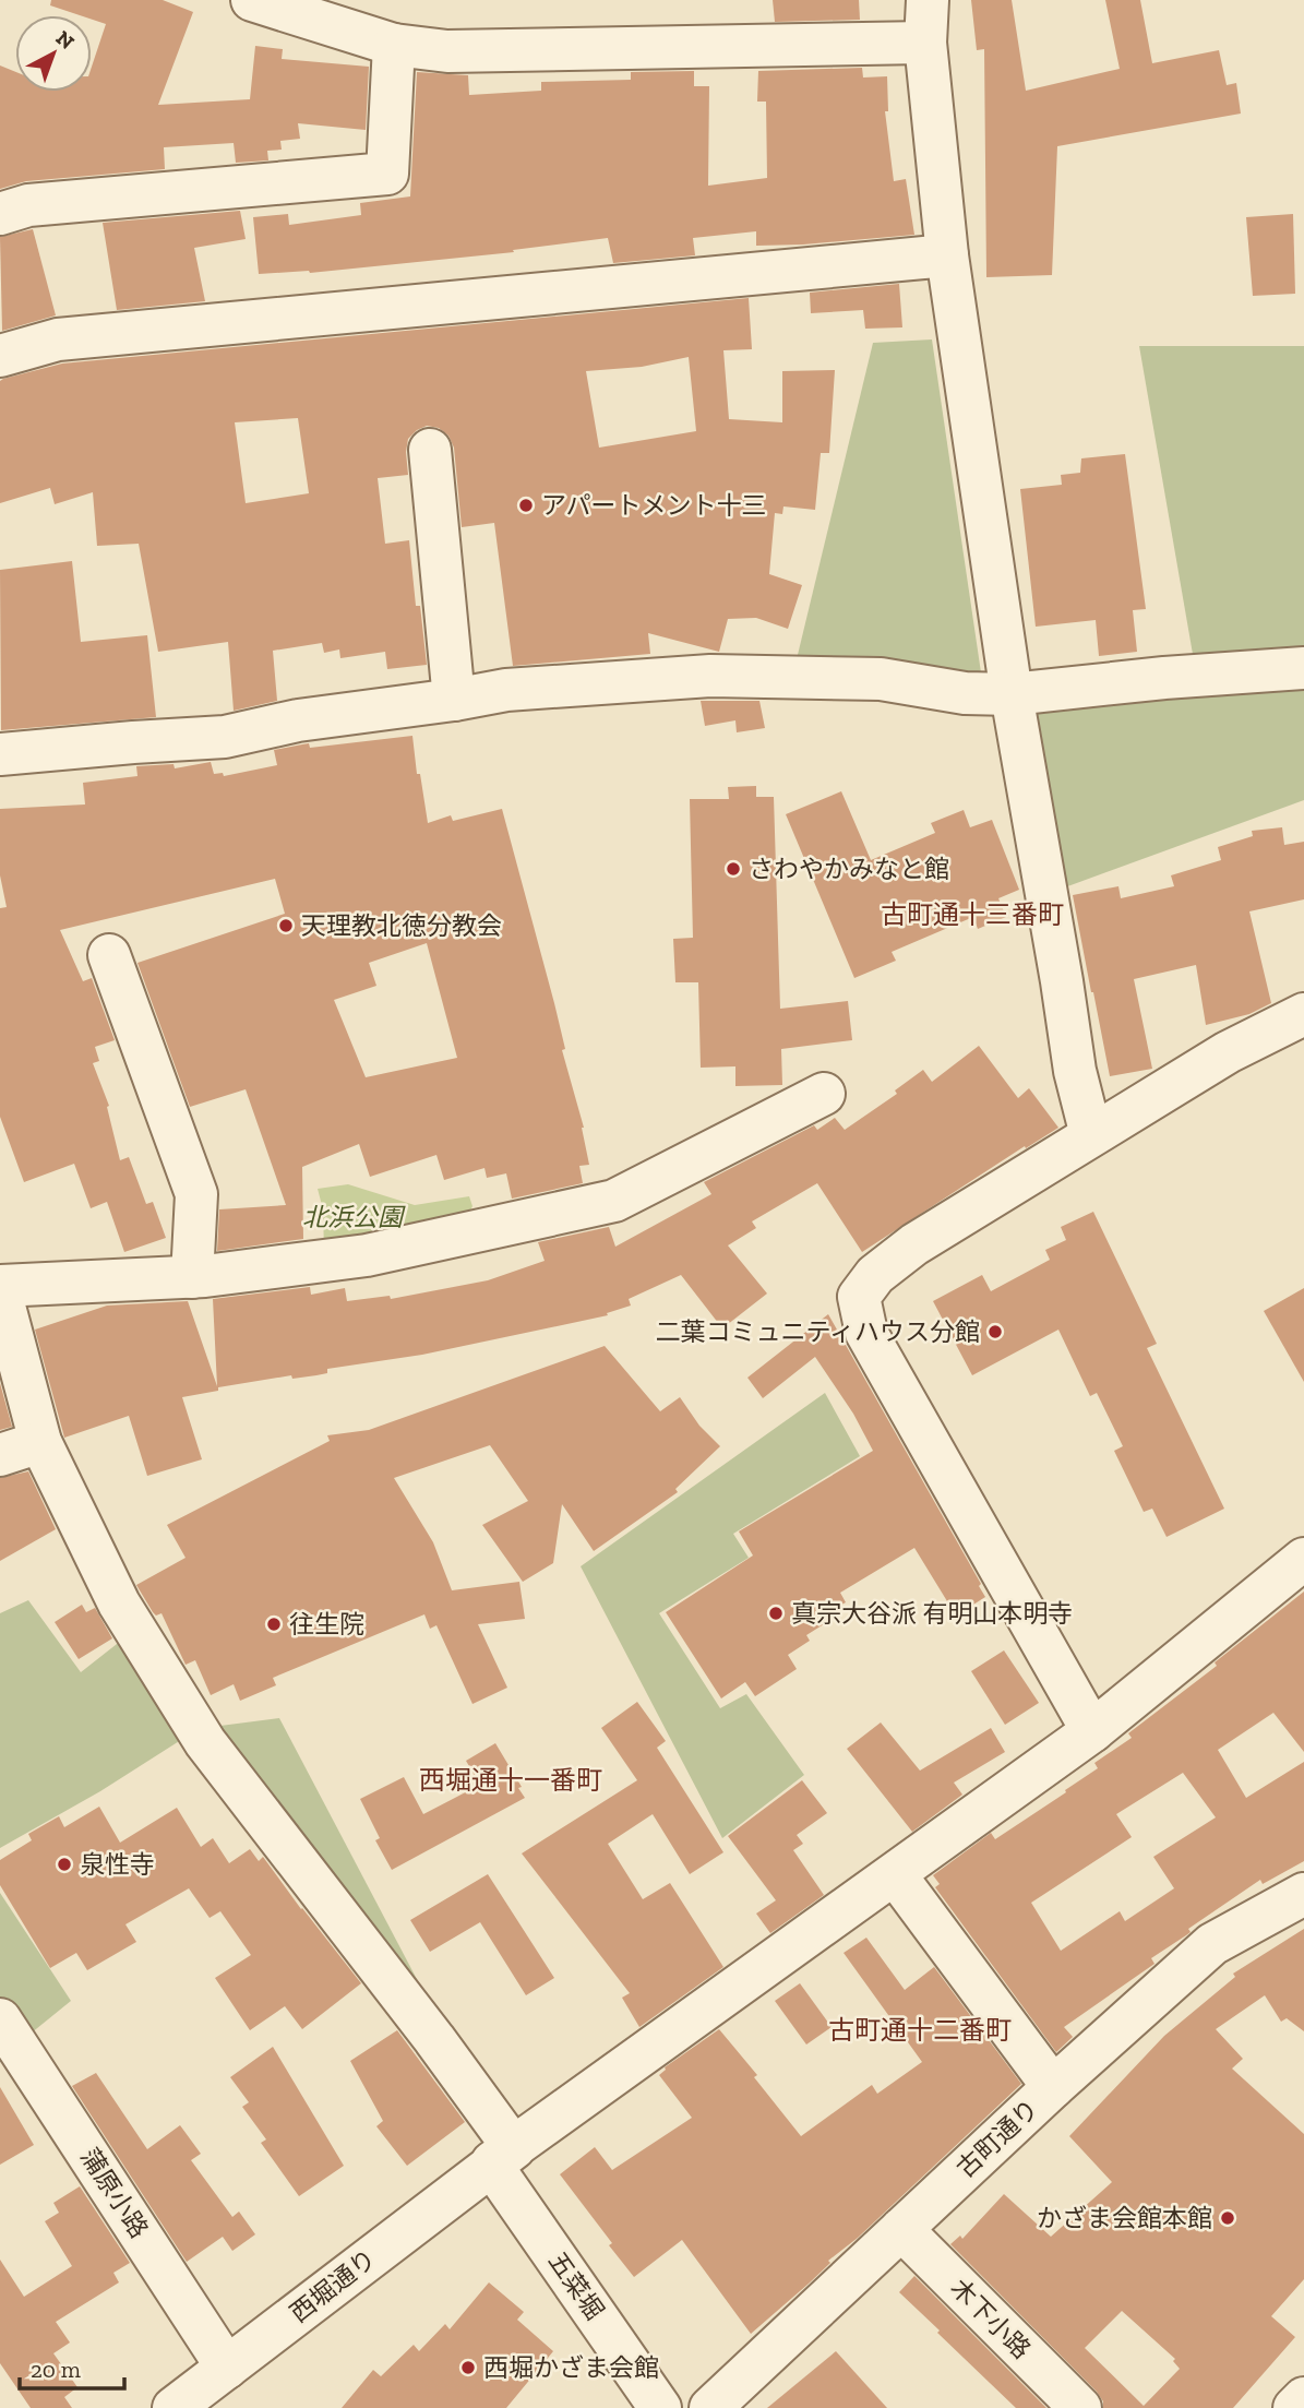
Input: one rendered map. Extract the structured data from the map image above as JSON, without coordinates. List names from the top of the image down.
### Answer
{
  "streets": {
    "street": [
      "古町通り",
      "蒲原小路",
      "西堀通り",
      "五菜堀",
      "木下小路"
    ]
  },
  "crossings": [
    ["古町通り", "木下小路"],
    ["蒲原小路", "西堀通り"],
    ["西堀通り", "五菜堀"]
  ],
  "districts": ["古町通十三番町", "西堀通十一番町", "古町通十二番町"],
  "parks": ["北浜公園"],
  "places": [
    "アパートメント十三",
    "さわやかみなと館",
    "天理教北徳分教会",
    "二葉コミュニティハウス分館",
    "真宗大谷派 有明山本明寺",
    "往生院",
    "泉性寺",
    "かざま会館本館",
    "西堀かざま会館"
  ],
  "scale_bar": "20 m",
  "north": "top right"
}
